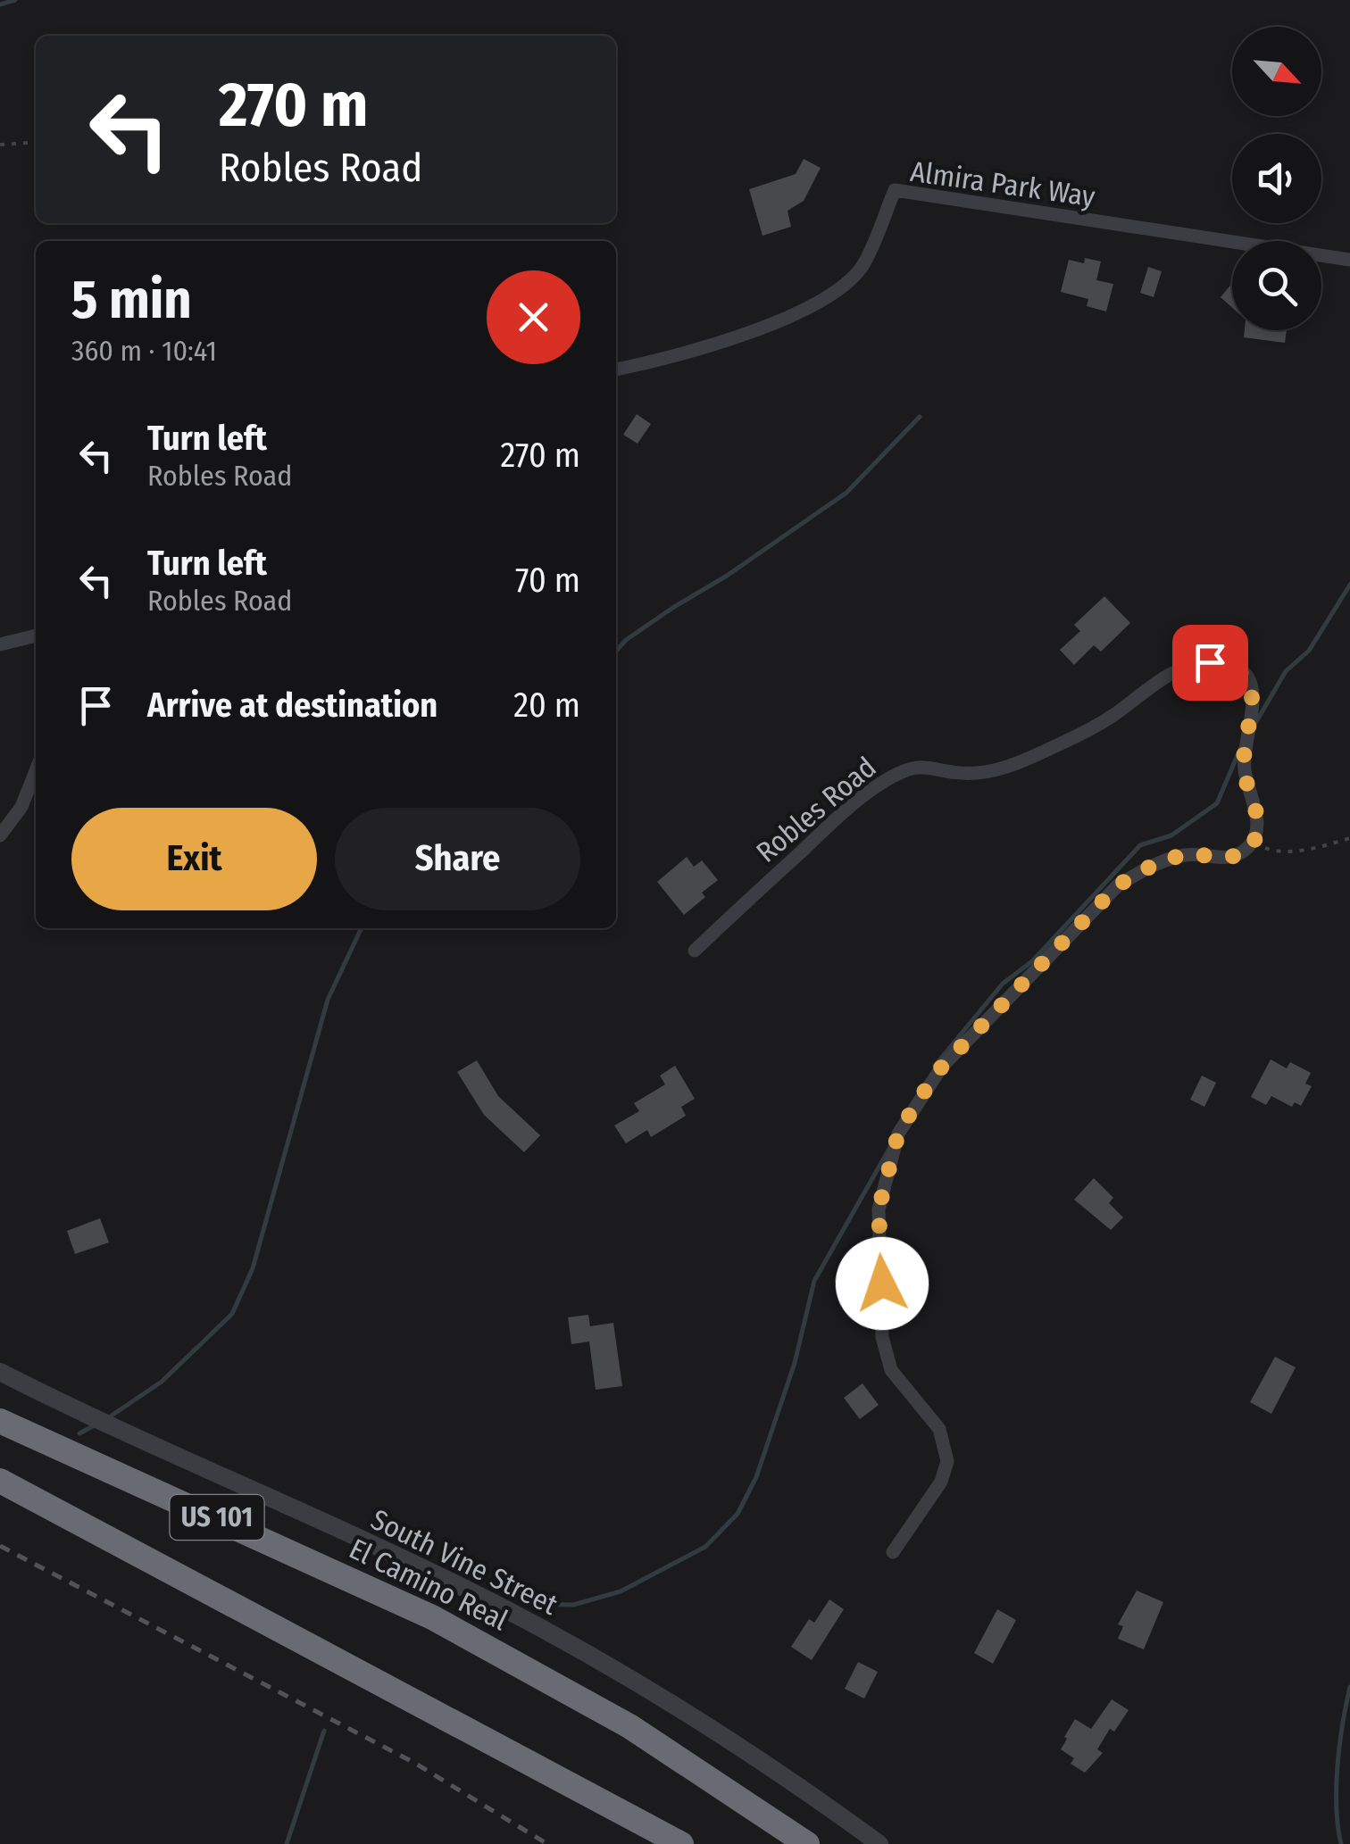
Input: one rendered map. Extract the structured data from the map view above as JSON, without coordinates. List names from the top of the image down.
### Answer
{
  "streets": {
    "highway": ["US 101", "El Camino Real"],
    "street": ["Almira Park Way", "Robles Road", "South Vine Street"]
  },
  "north": "bottom right",
  "page": {
    "turn": ["270 m", "Robles Road"],
    "heading": ["5 min", "360 m · 10:41"],
    "list": [
      {
        "name": "Turn left",
        "note": "Robles Road",
        "value": "270 m"
      },
      {
        "name": "Turn left",
        "note": "Robles Road",
        "value": "70 m"
      },
      {
        "name": "Arrive at destination",
        "value": "20 m"
      }
    ],
    "buttons": ["Exit", "Share"]
  }
}
